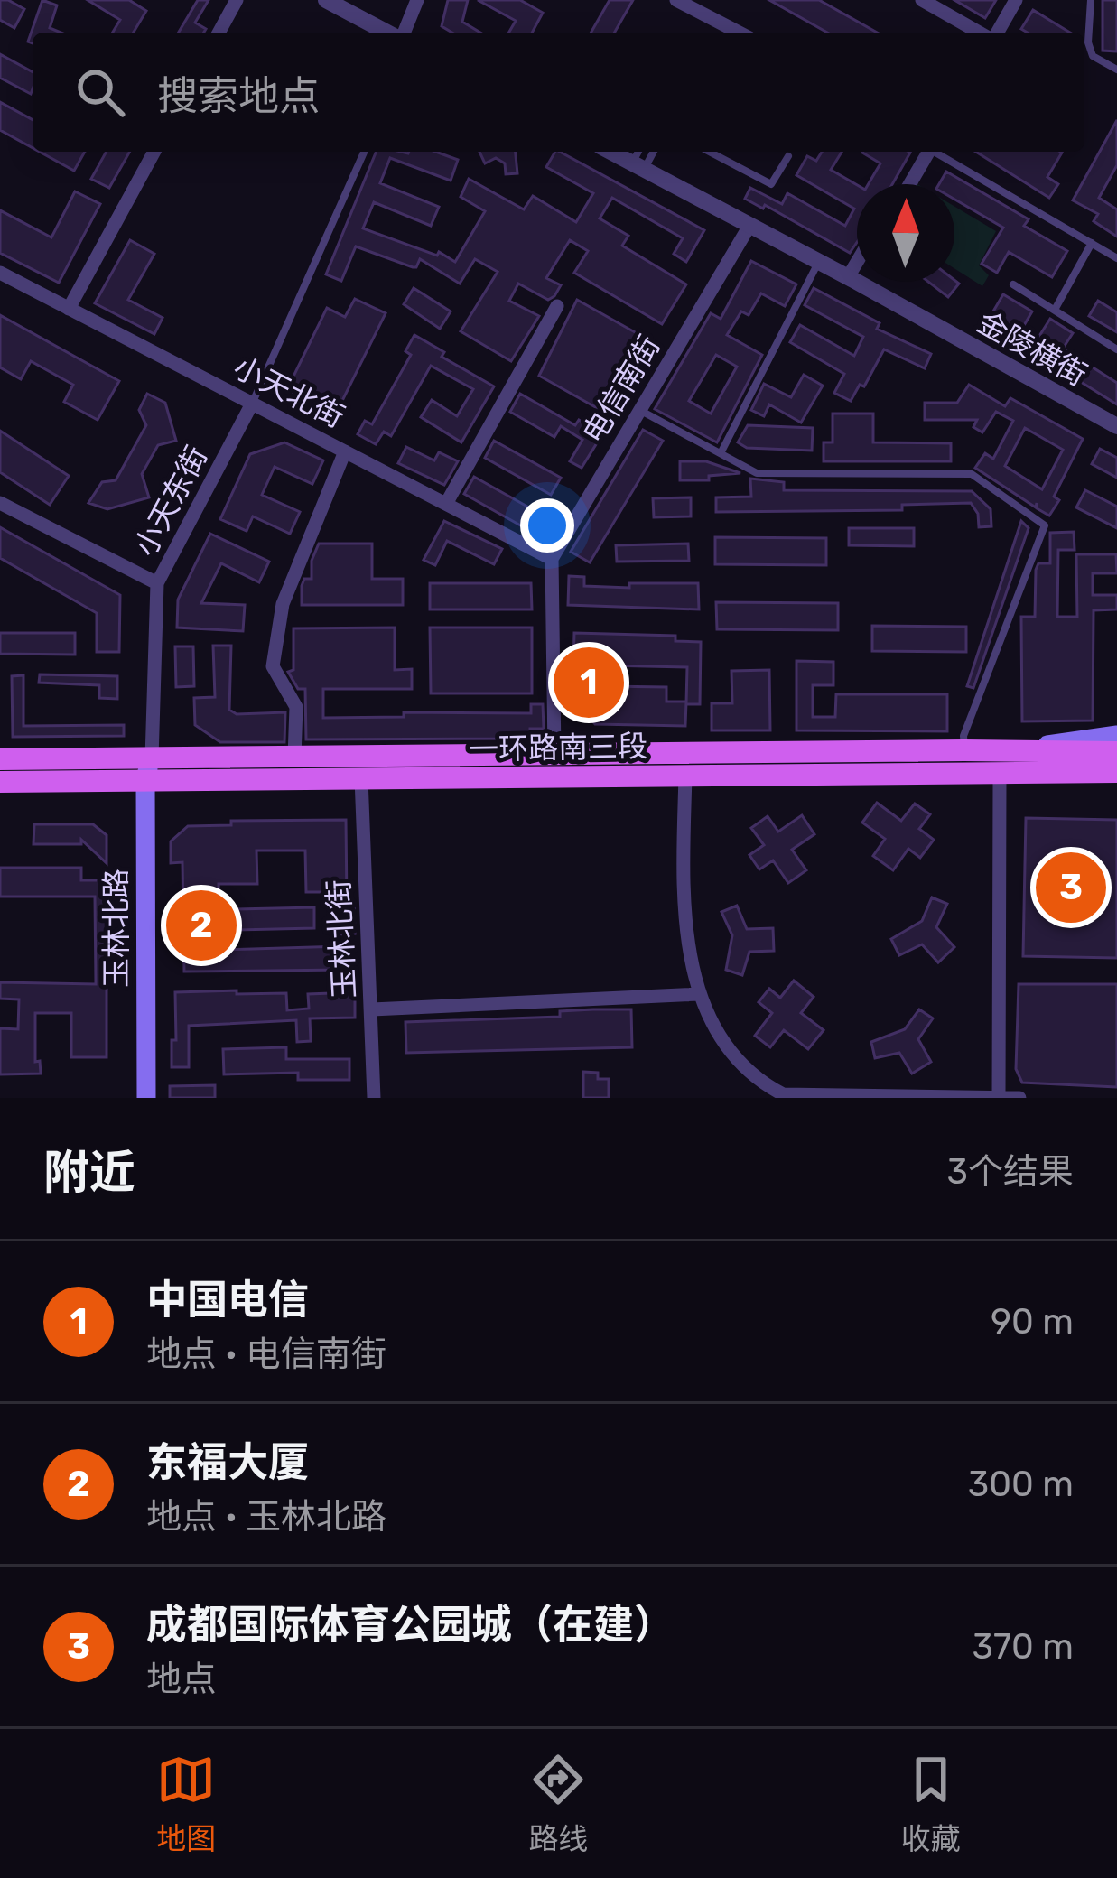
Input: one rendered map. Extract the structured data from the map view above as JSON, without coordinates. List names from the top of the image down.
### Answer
{
  "streets": {
    "main road": ["一环路南三段", "玉林北路"],
    "street": [
      "金陵横街",
      "电信南街",
      "小天北街",
      "小天东街",
      "玉林北街"
    ]
  },
  "crossings": [
    ["金陵横街", "电信南街"],
    ["电信南街", "小天北街"],
    ["小天北街", "小天东街"],
    ["小天东街", "一环路南三段"],
    ["小天东街", "玉林北路"],
    ["一环路南三段", "玉林北路"],
    ["一环路南三段", "玉林北街"]
  ],
  "north": "top",
  "page": {
    "search": "搜索地点",
    "pins": ["1", "3", "2"],
    "heading": ["附近", "3个结果"],
    "list": [
      {
        "mark": "1",
        "name": "中国电信",
        "note": "地点 · 电信南街",
        "value": "90 m"
      },
      {
        "mark": "2",
        "name": "东福大厦",
        "note": "地点 · 玉林北路",
        "value": "300 m"
      },
      {
        "mark": "3",
        "name": "成都国际体育公园城（在建）",
        "note": "地点",
        "value": "370 m"
      }
    ],
    "nav": ["地图", "路线", "收藏"]
  }
}
